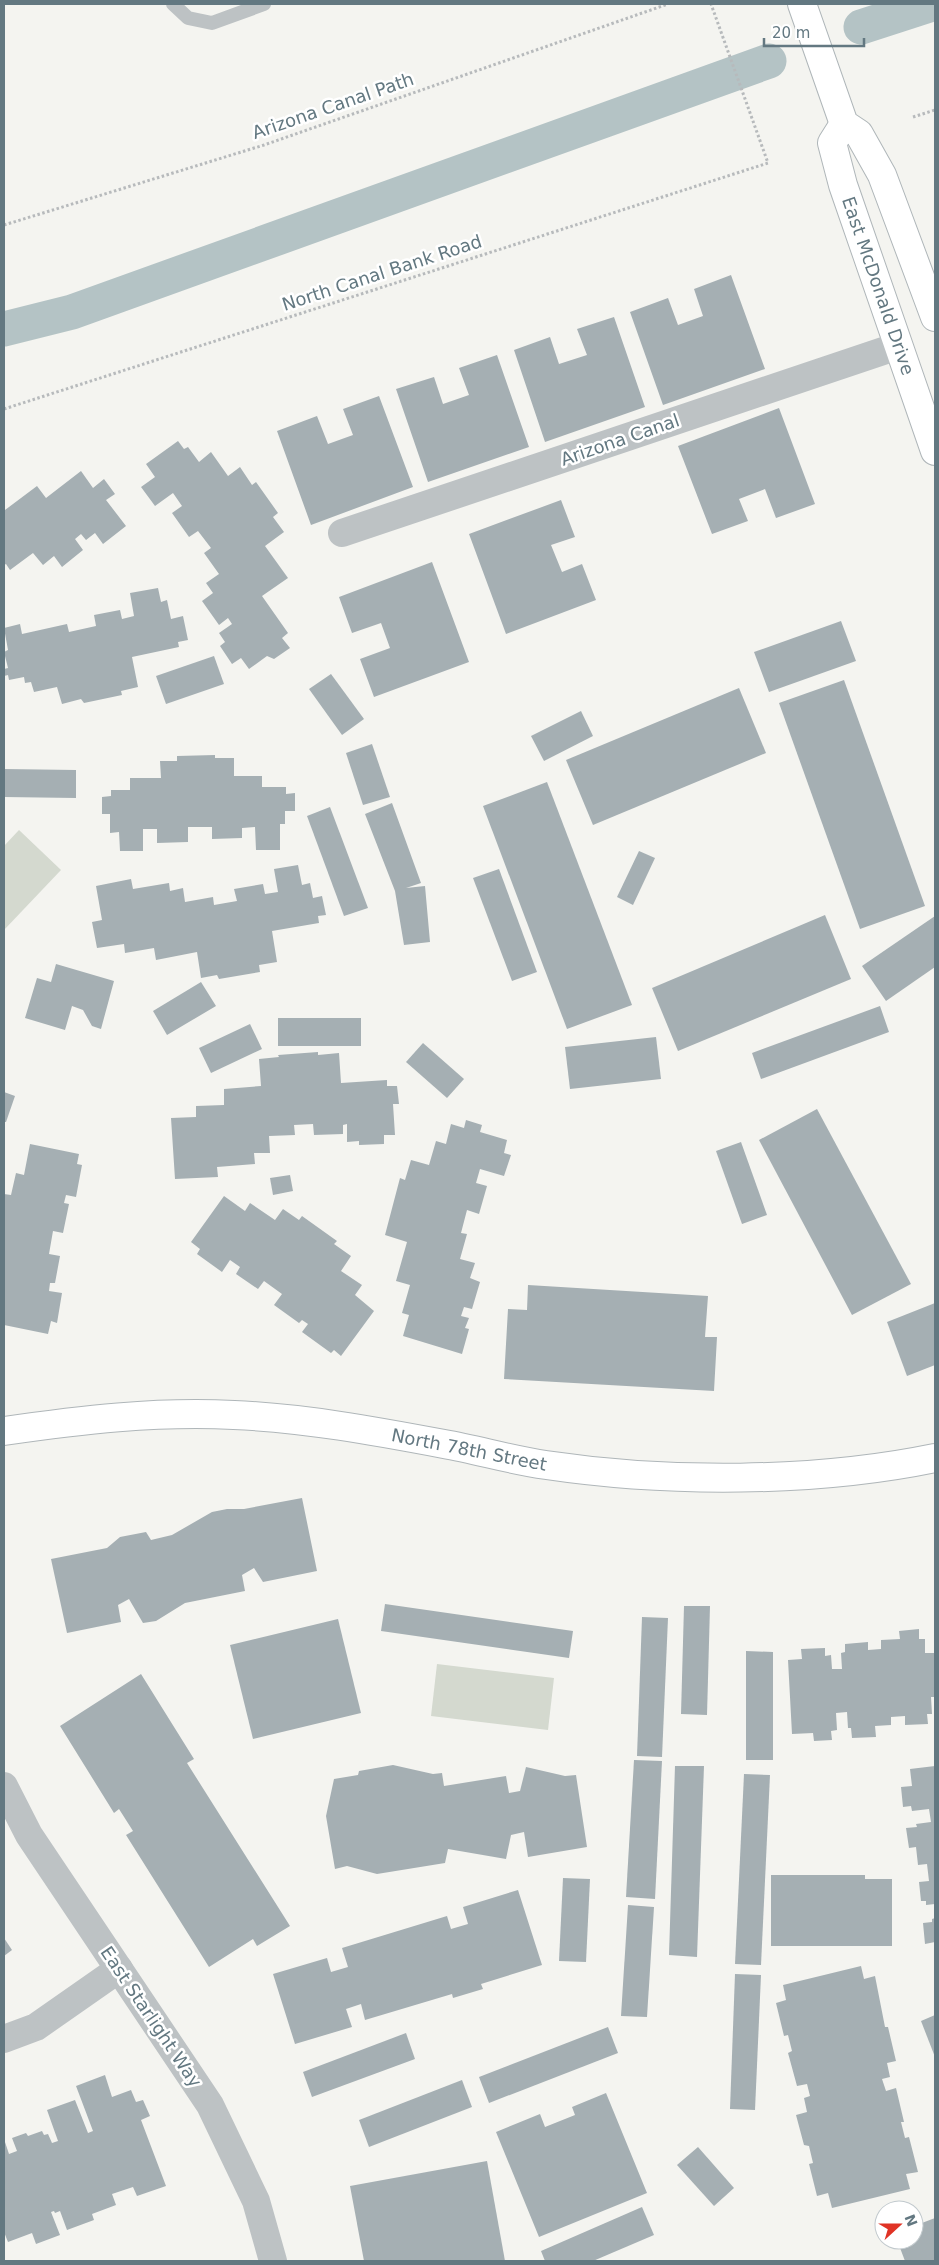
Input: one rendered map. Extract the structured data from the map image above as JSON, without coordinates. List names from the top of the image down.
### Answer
{
  "streets": {
    "street": [
      "East McDonald Drive",
      "Arizona Canal",
      "North 78th Street",
      "East Starlight Way"
    ],
    "path": ["Arizona Canal Path", "North Canal Bank Road"]
  },
  "crossings": [
    ["East McDonald Drive", "Arizona Canal"]
  ],
  "scale_bar": "20 m",
  "north": "right"
}
